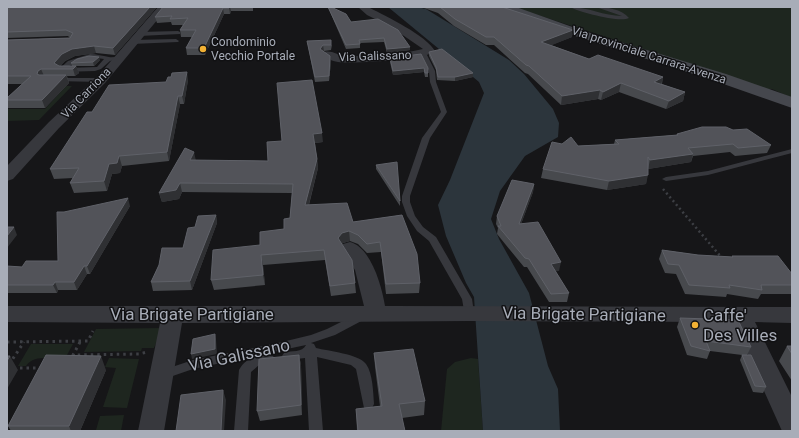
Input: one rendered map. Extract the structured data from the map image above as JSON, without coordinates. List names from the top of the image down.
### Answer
{
  "streets": {
    "main road": ["Via provinciale Carrara-Avenza"],
    "street": ["Via Galissano", "Via Carriona", "Via Brigate Partigiane"]
  },
  "crossings": [
    ["Via Galissano", "Via Brigate Partigiane"]
  ],
  "places": ["Condominio Vecchio Portale", "Caffe' Des Villes"]
}
